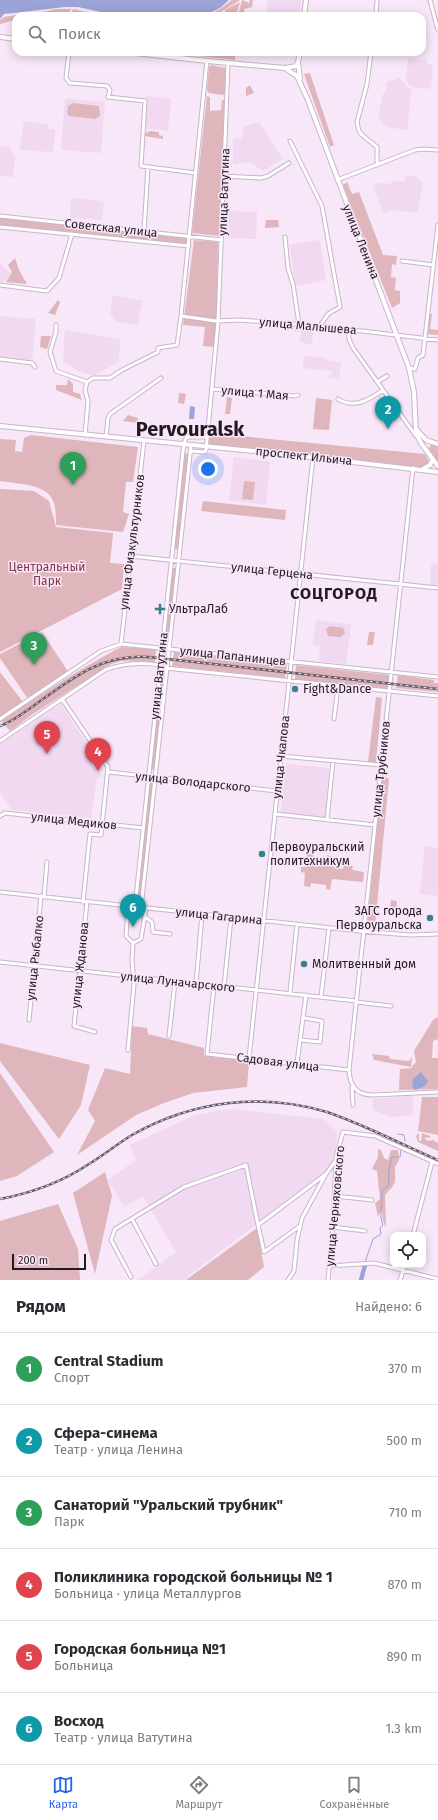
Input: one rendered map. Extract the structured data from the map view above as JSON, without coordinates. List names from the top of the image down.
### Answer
{
  "streets": {
    "main road": ["улица Ленина", "проспект Ильича"],
    "street": [
      "улица Ватутина",
      "Советская улица",
      "улица Малышева",
      "улица 1 Мая",
      "улица Физкультурников",
      "улица Герцена",
      "улица Папанинцев",
      "улица Чкалова",
      "улица Трубников",
      "улица Володарского",
      "улица Медиков",
      "улица Гагарина",
      "улица Рыбалко",
      "улица Жданова",
      "улица Луначарского",
      "Садовая улица",
      "улица Черняховского"
    ]
  },
  "crossings": [
    ["улица Ватутина", "Советская улица"],
    ["улица Ватутина", "улица Малышева"],
    ["улица Ватутина", "улица 1 Мая"],
    ["улица Ватутина", "проспект Ильича"],
    ["улица Ватутина", "улица Герцена"],
    ["улица Ватутина", "улица Папанинцев"],
    ["улица Ватутина", "улица Володарского"],
    ["улица Ватутина", "улица Медиков"],
    ["улица Ватутина", "улица Гагарина"],
    ["улица Ленина", "улица Малышева"],
    ["проспект Ильича", "улица Физкультурников"],
    ["проспект Ильича", "улица Чкалова"],
    ["проспект Ильича", "улица Трубников"],
    ["улица Физкультурников", "улица Герцена"],
    ["улица Физкультурников", "улица Папанинцев"],
    ["улица Герцена", "улица Чкалова"],
    ["улица Герцена", "улица Трубников"],
    ["улица Папанинцев", "улица Чкалова"],
    ["улица Папанинцев", "улица Трубников"],
    ["улица Чкалова", "улица Володарского"],
    ["улица Чкалова", "улица Гагарина"],
    ["улица Чкалова", "улица Луначарского"],
    ["улица Чкалова", "Садовая улица"],
    ["улица Трубников", "улица Гагарина"],
    ["улица Трубников", "улица Луначарского"],
    ["улица Трубников", "Садовая улица"],
    ["улица Гагарина", "улица Рыбалко"],
    ["улица Гагарина", "улица Жданова"],
    ["улица Рыбалко", "улица Луначарского"],
    ["улица Жданова", "улица Луначарского"],
    ["улица Луначарского", "Садовая улица"]
  ],
  "districts": ["Pervouralsk", "СОЦГОРОД"],
  "parks": ["Центральный Парк"],
  "places": {
    "health": ["УльтраЛаб"],
    "other": [
      "Fight&Dance",
      "Первоуральский политехникум",
      "ЗАГС города Первоуральска",
      "Молитвенный дом"
    ]
  },
  "scale_bar": "200 m",
  "page": {
    "search": "Поиск",
    "pins": [
      "2",
      "1",
      "3",
      "5",
      "4",
      "6"
    ],
    "scale": "200 m",
    "heading": ["Рядом", "Найдено: 6"],
    "list": [
      {
        "mark": "1",
        "name": "Central Stadium",
        "note": "Спорт",
        "value": "370 m"
      },
      {
        "mark": "2",
        "name": "Сфера-синема",
        "note": "Театр · улица Ленина",
        "value": "500 m"
      },
      {
        "mark": "3",
        "name": "Санаторий \"Уральский трубник\"",
        "note": "Парк",
        "value": "710 m"
      },
      {
        "mark": "4",
        "name": "Поликлиника городской больницы № 1",
        "note": "Больница · улица Металлургов",
        "value": "870 m"
      },
      {
        "mark": "5",
        "name": "Городская больница №1",
        "note": "Больница",
        "value": "890 m"
      },
      {
        "mark": "6",
        "name": "Восход",
        "note": "Театр · улица Ватутина",
        "value": "1.3 km"
      }
    ],
    "nav": ["Карта", "Маршрут", "Сохранённые"]
  }
}
